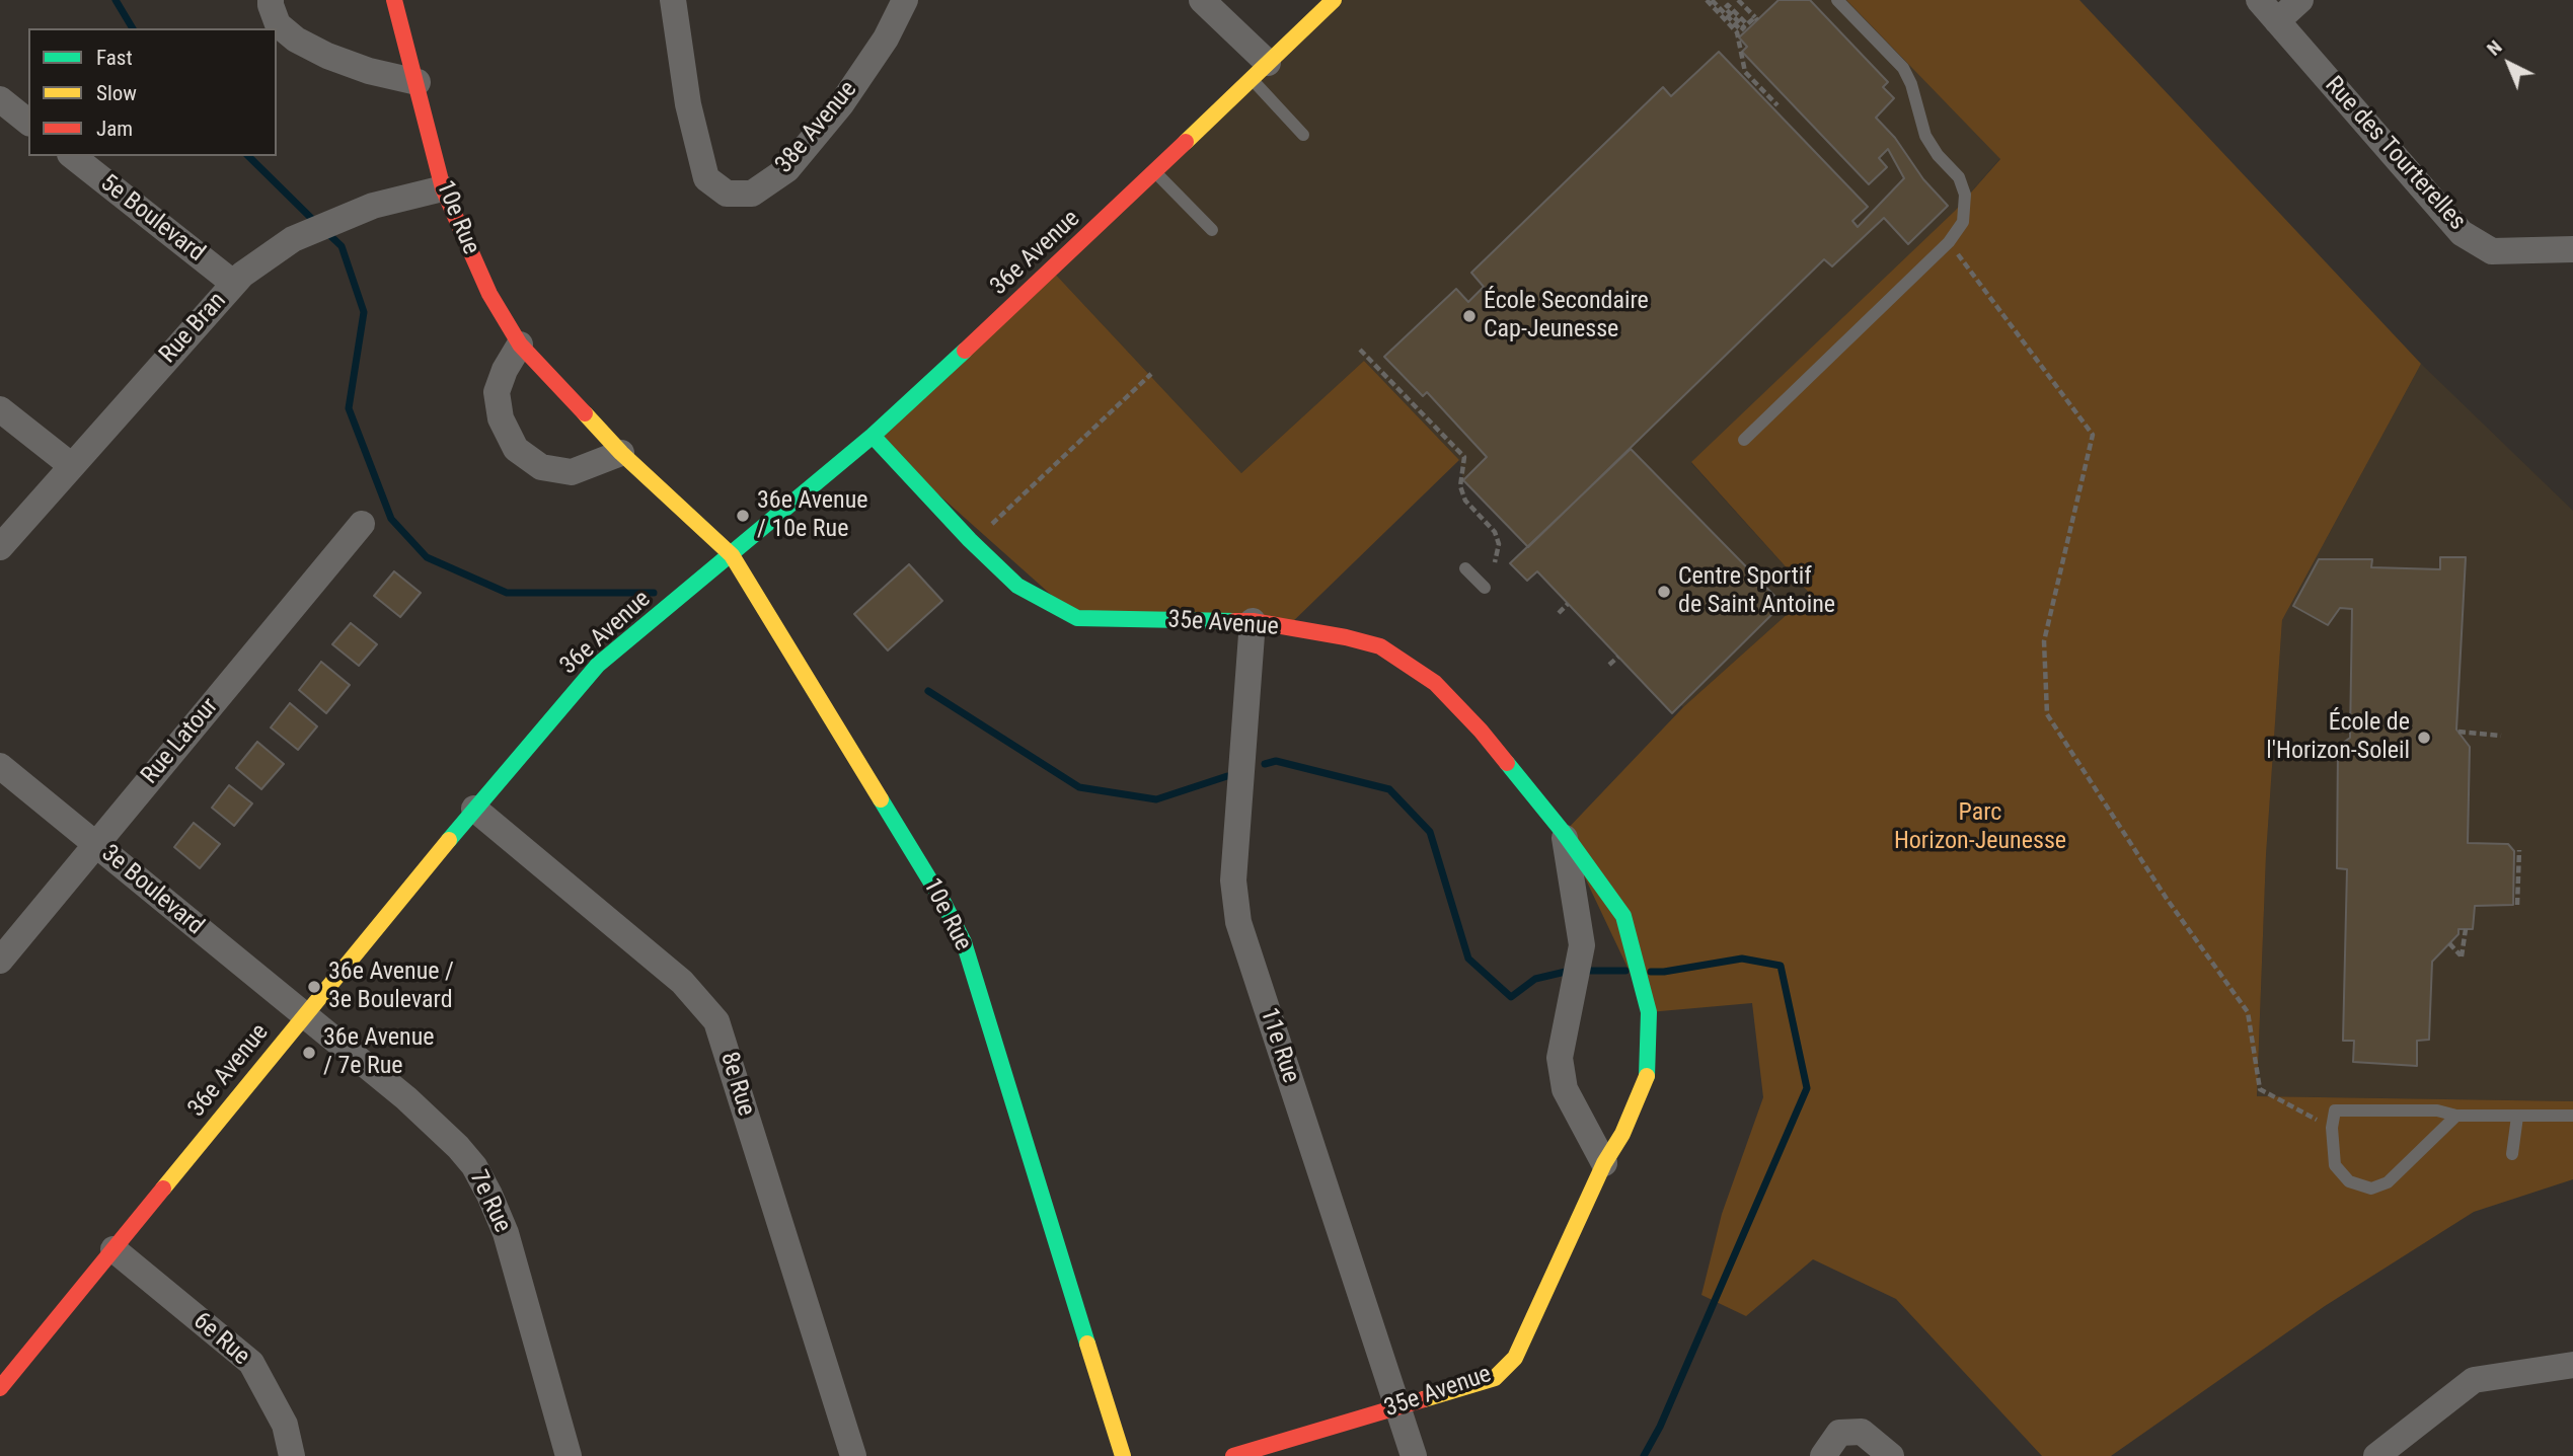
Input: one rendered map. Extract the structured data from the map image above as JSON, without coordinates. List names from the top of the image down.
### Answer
{
  "streets": {
    "street": [
      "38e Avenue",
      "Rue des Tourterelles",
      "10e Rue",
      "5e Boulevard",
      "36e Avenue",
      "Rue Bran",
      "35e Avenue",
      "Rue Latour",
      "3e Boulevard",
      "11e Rue",
      "8e Rue",
      "7e Rue",
      "6e Rue"
    ]
  },
  "crossings": [
    ["10e Rue", "36e Avenue"],
    ["10e Rue", "Rue Bran"],
    ["5e Boulevard", "Rue Bran"],
    ["36e Avenue", "35e Avenue"],
    ["36e Avenue", "3e Boulevard"],
    ["36e Avenue", "8e Rue"],
    ["36e Avenue", "7e Rue"],
    ["36e Avenue", "6e Rue"],
    ["35e Avenue", "11e Rue"],
    ["Rue Latour", "3e Boulevard"],
    ["3e Boulevard", "7e Rue"]
  ],
  "parks": ["Parc Horizon-Jeunesse"],
  "places": [
    "École Secondaire Cap-Jeunesse",
    "36e Avenue / 10e Rue",
    "Centre Sportif de Saint Antoine",
    "École de l'Horizon-Soleil",
    "36e Avenue / 3e Boulevard",
    "36e Avenue / 7e Rue"
  ],
  "legend": ["Fast", "Slow", "Jam"],
  "north": "top left"
}
